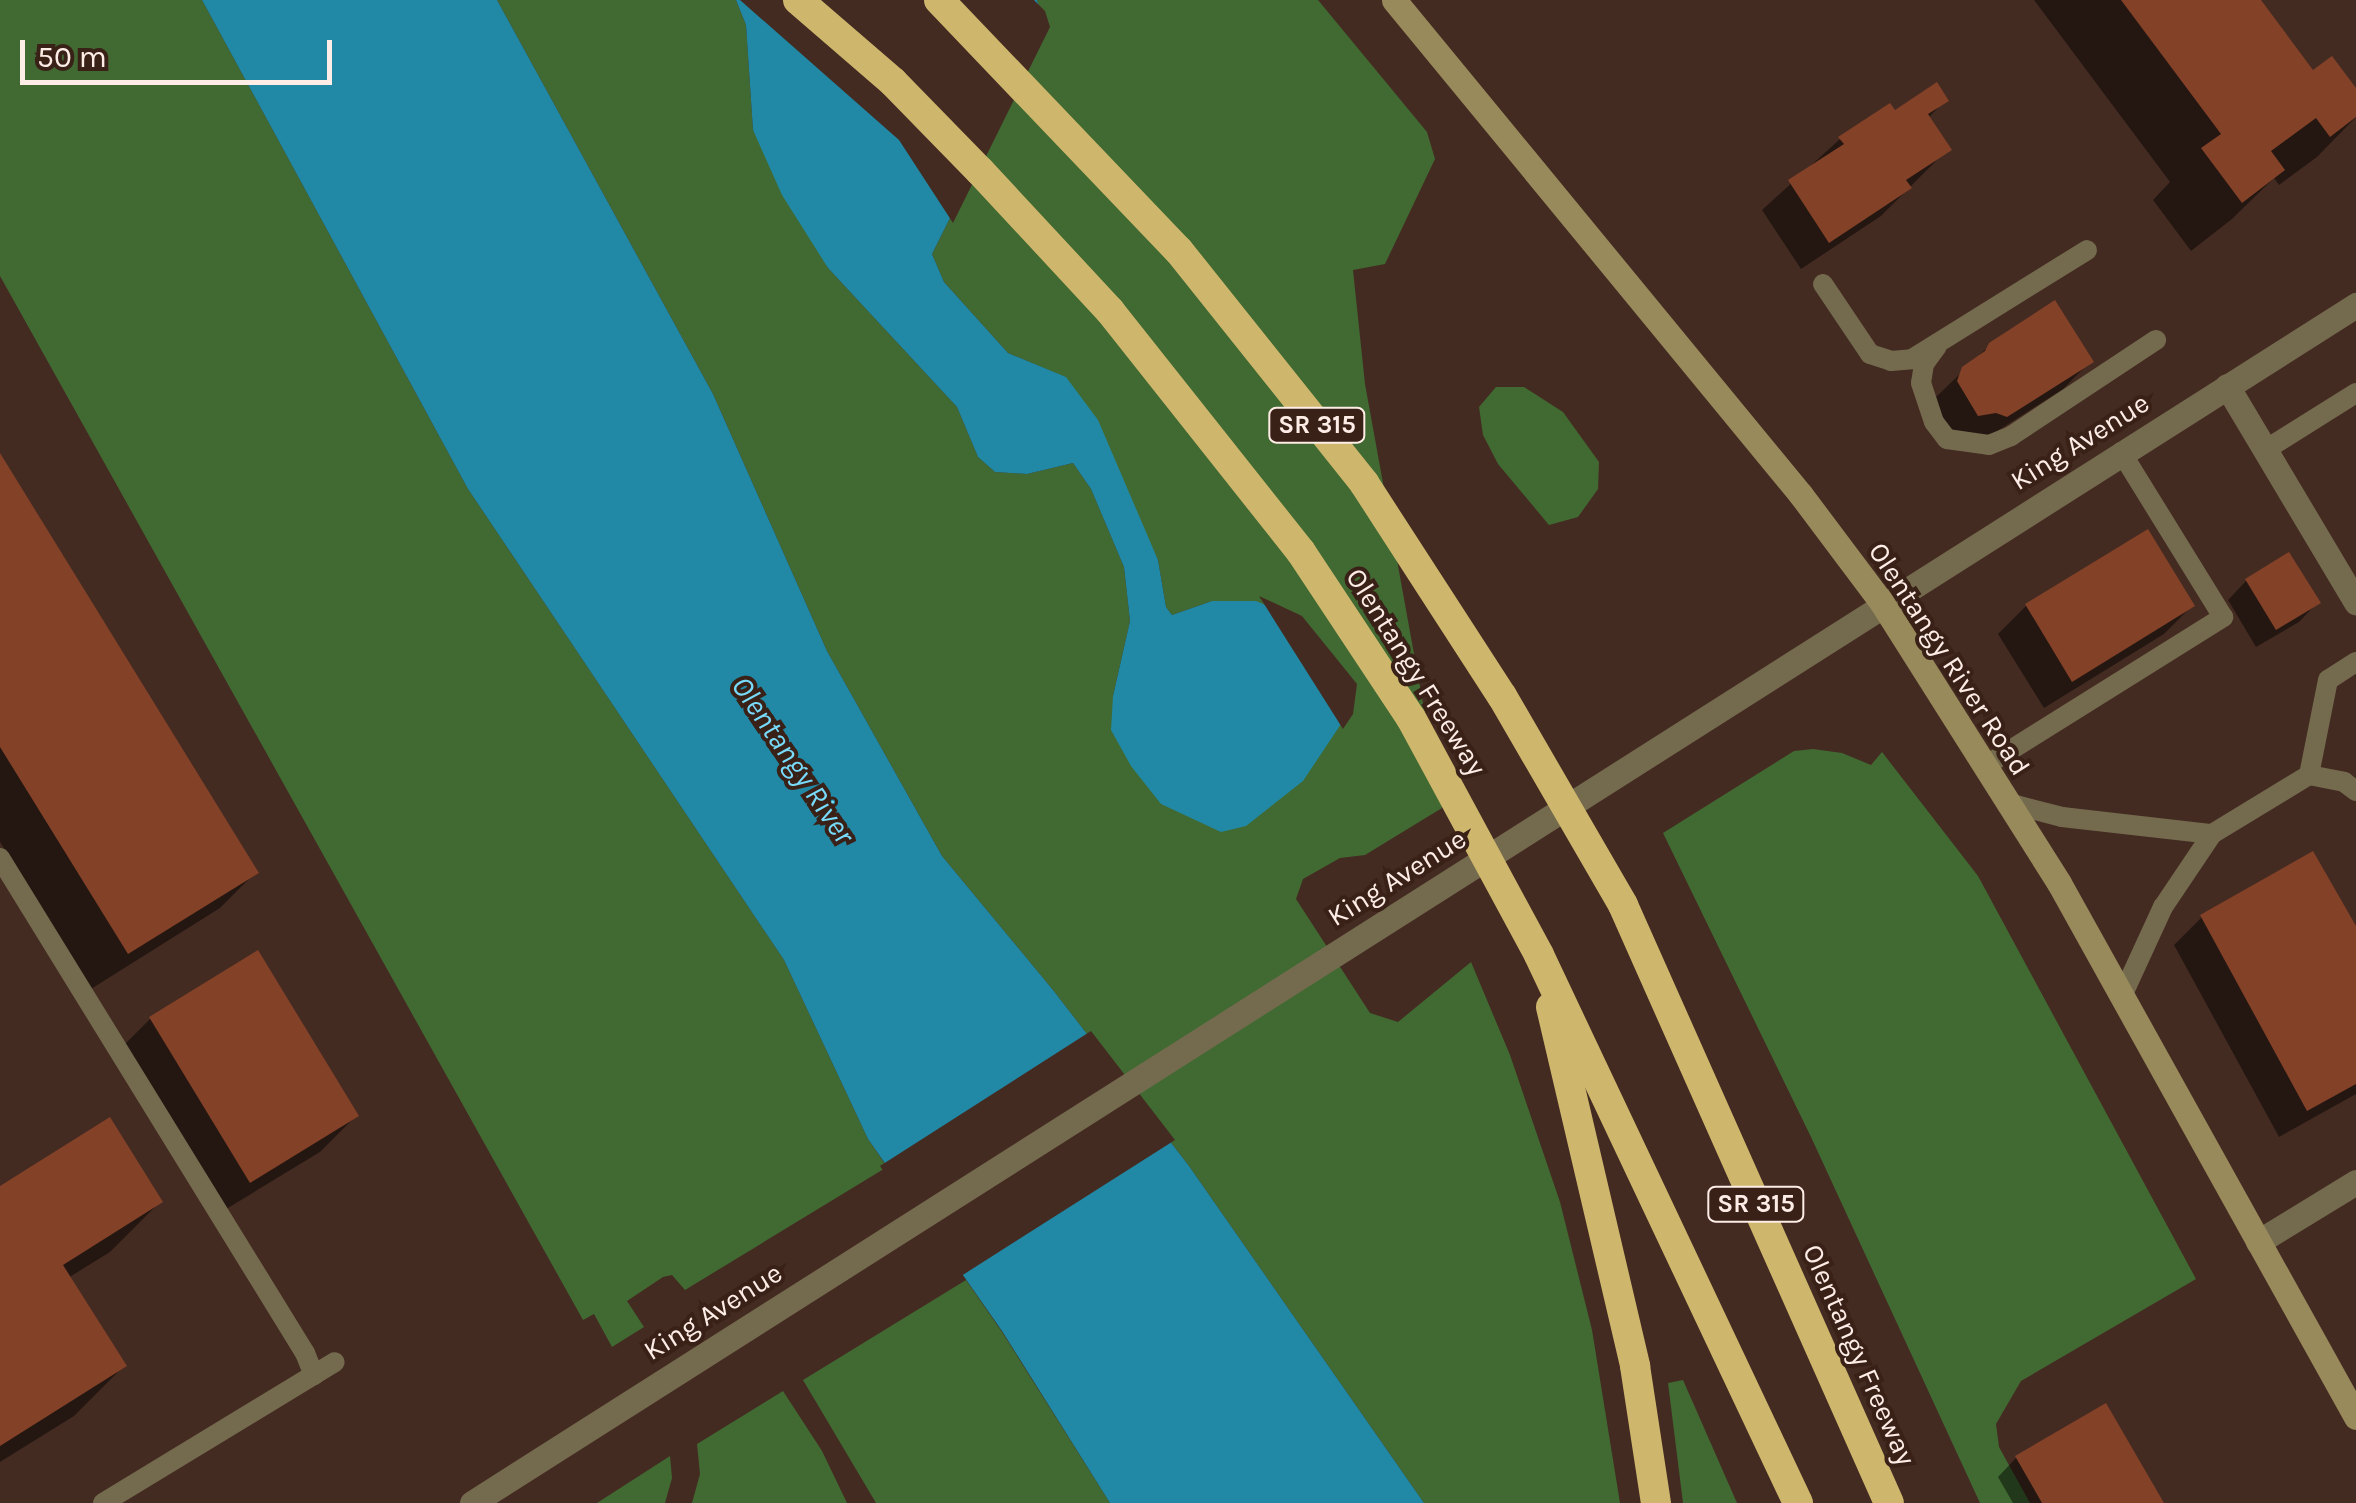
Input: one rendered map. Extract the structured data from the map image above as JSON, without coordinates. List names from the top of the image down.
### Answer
{
  "streets": {
    "highway": ["SR 315", "Olentangy Freeway"],
    "main road": ["Olentangy River Road"],
    "street": ["King Avenue"]
  },
  "crossings": [
    ["King Avenue", "Olentangy River Road"]
  ],
  "water": ["Olentangy River"],
  "scale_bar": "50 m"
}
